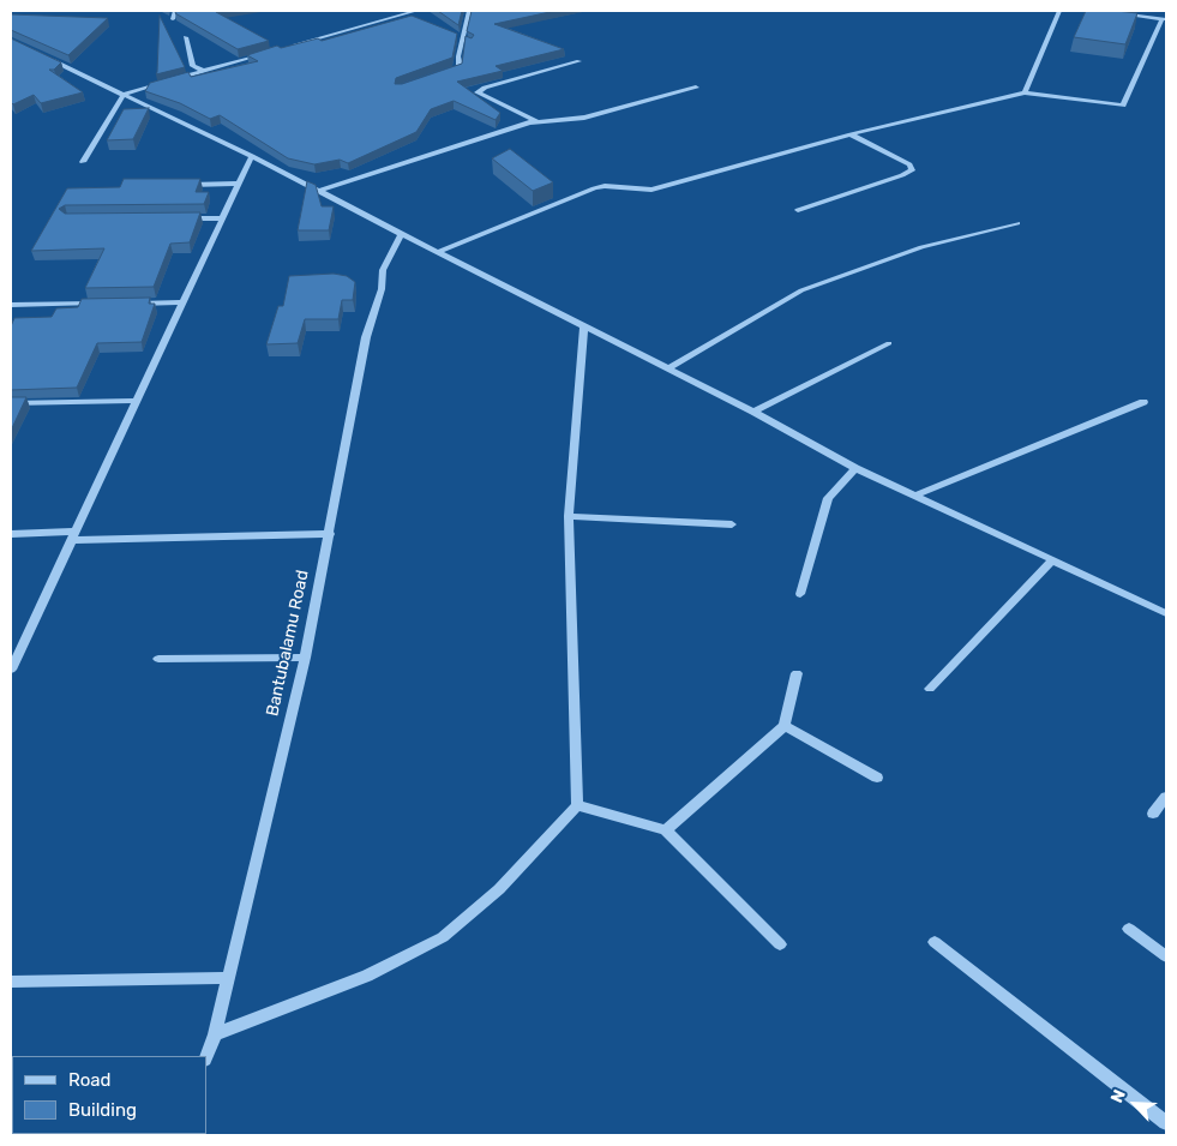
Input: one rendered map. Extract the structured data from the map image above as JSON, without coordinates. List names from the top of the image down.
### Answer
{
  "streets": {
    "street": ["Bantubalamu Road"]
  },
  "legend": ["Road", "Building"],
  "north": "top left"
}
